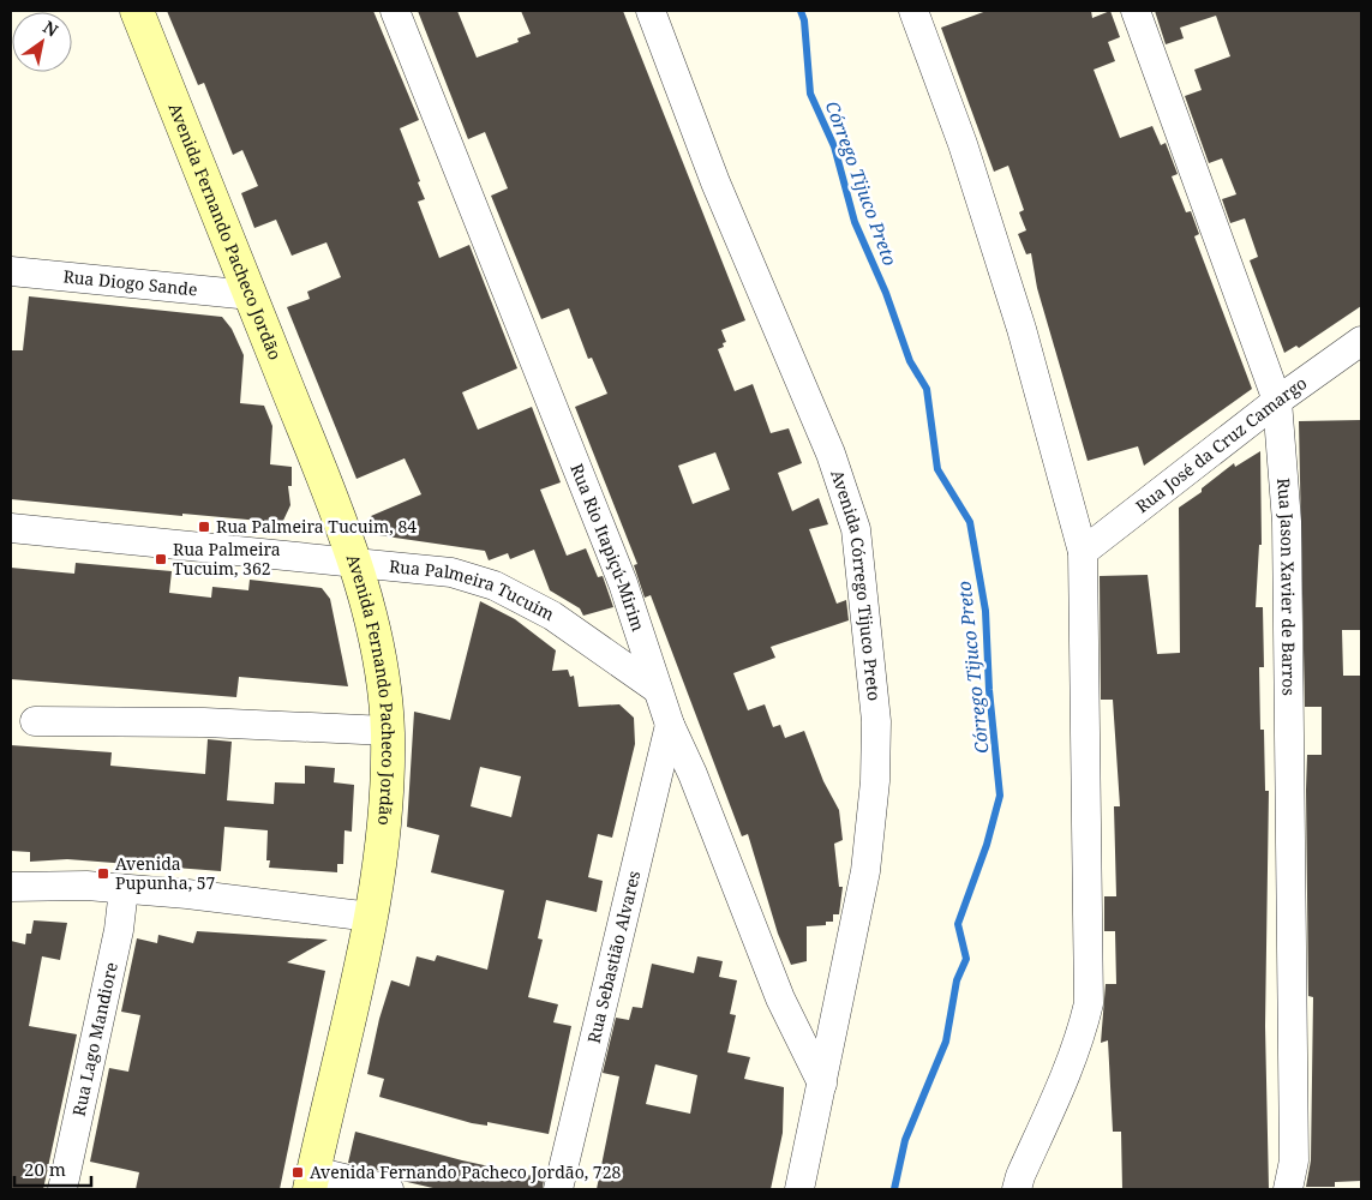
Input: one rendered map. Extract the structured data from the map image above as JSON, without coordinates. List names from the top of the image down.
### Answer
{
  "streets": {
    "street": [
      "Avenida Fernando Pacheco Jordão",
      "Rua Diogo Sande",
      "Rua José da Cruz Camargo",
      "Rua Rio Itapiçú-Mirim",
      "Avenida Córrego Tijuco Preto",
      "Rua Jason Xavier de Barros",
      "Rua Palmeira Tucuim",
      "Rua Sebastião Alvares",
      "Rua Lago Mandiore"
    ]
  },
  "crossings": [
    ["Avenida Fernando Pacheco Jordão", "Rua Diogo Sande"],
    ["Avenida Fernando Pacheco Jordão", "Rua Palmeira Tucuim"],
    ["Rua José da Cruz Camargo", "Rua Jason Xavier de Barros"],
    ["Rua Rio Itapiçú-Mirim", "Avenida Córrego Tijuco Preto"],
    ["Rua Rio Itapiçú-Mirim", "Rua Palmeira Tucuim"],
    ["Rua Rio Itapiçú-Mirim", "Rua Sebastião Alvares"]
  ],
  "water": ["Córrego Tijuco Preto"],
  "places": {
    "transit": [
      "Rua Palmeira Tucuim, 84",
      "Rua Palmeira Tucuim, 362",
      "Avenida Pupunha, 57",
      "Avenida Fernando Pacheco Jordão, 728"
    ]
  },
  "scale_bar": "20 m",
  "north": "top right"
}
